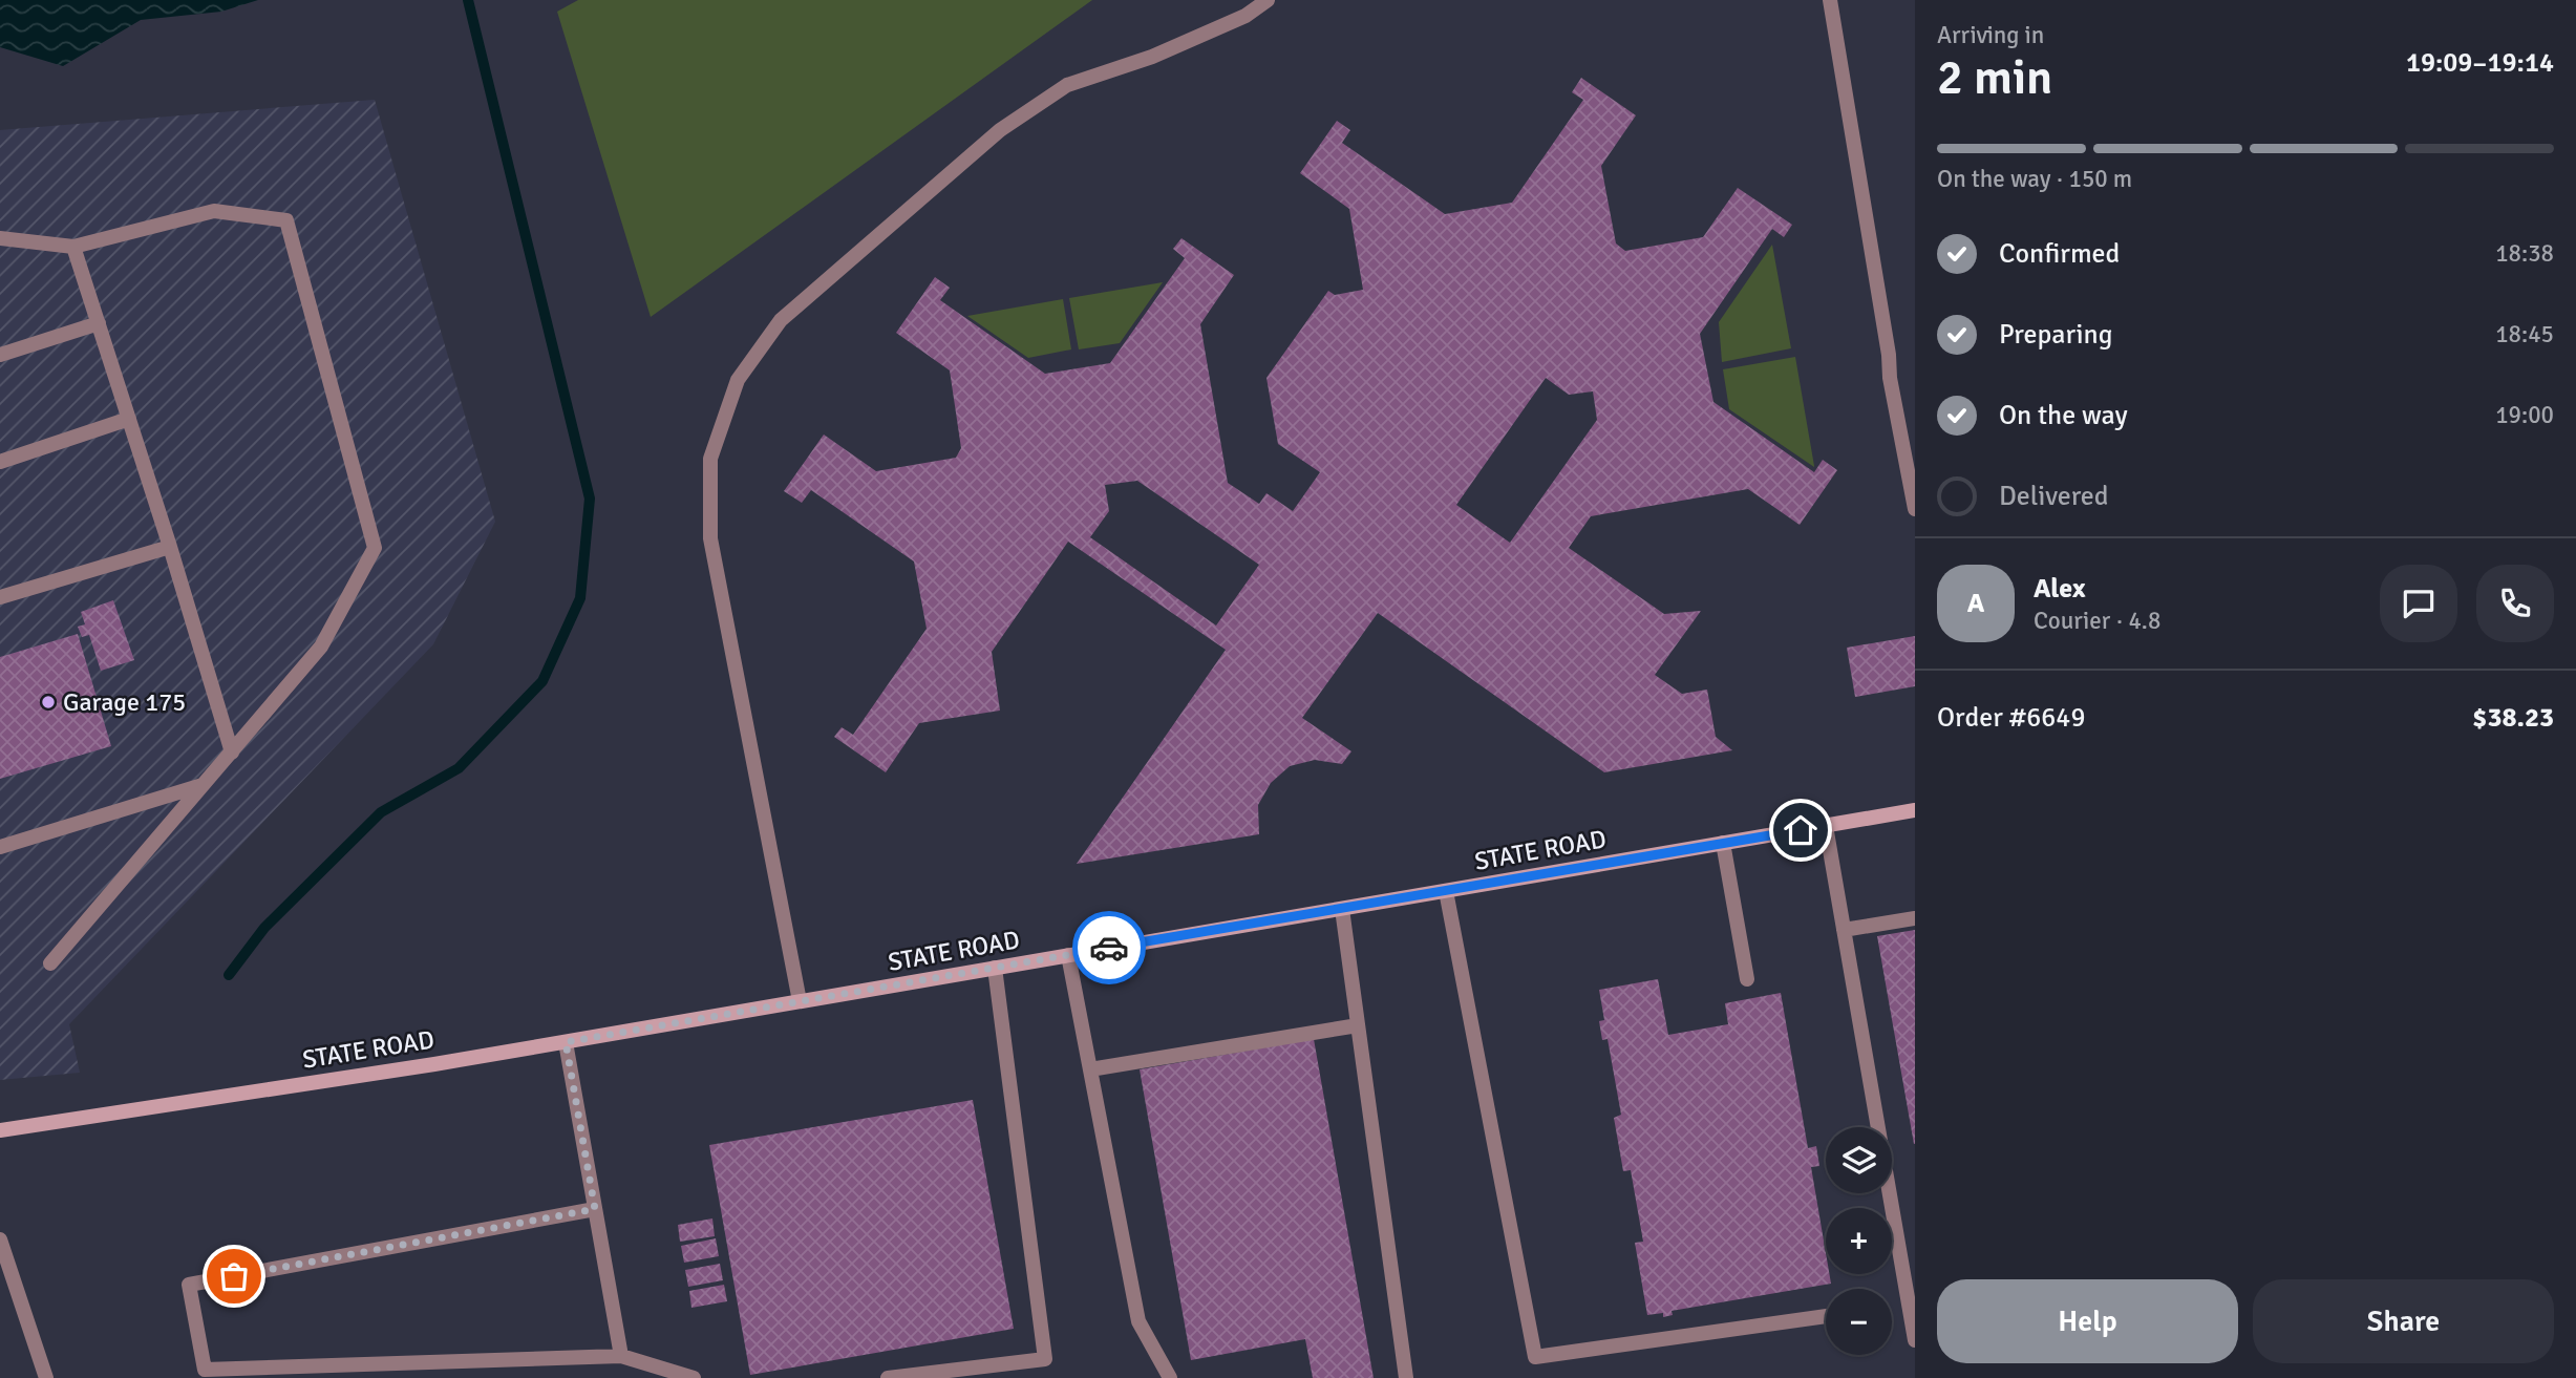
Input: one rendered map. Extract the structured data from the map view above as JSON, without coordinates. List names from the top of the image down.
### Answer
{
  "streets": {
    "main road": ["STATE ROAD"]
  },
  "places": ["Garage 175"],
  "page": {
    "heading": ["2 min", "Arriving in", "19:09–19:14"],
    "panel": [
      "Alex",
      "Courier · 4.8",
      "Order #6649",
      "$38.23"
    ],
    "bar": "On the way · 150 m",
    "list": [
      ["Confirmed", "18:38"],
      ["Preparing", "18:45"],
      ["On the way", "19:00"],
      "Delivered"
    ],
    "round": "A",
    "map_buttons": ["+", "−"],
    "buttons": ["Help", "Share"]
  }
}
